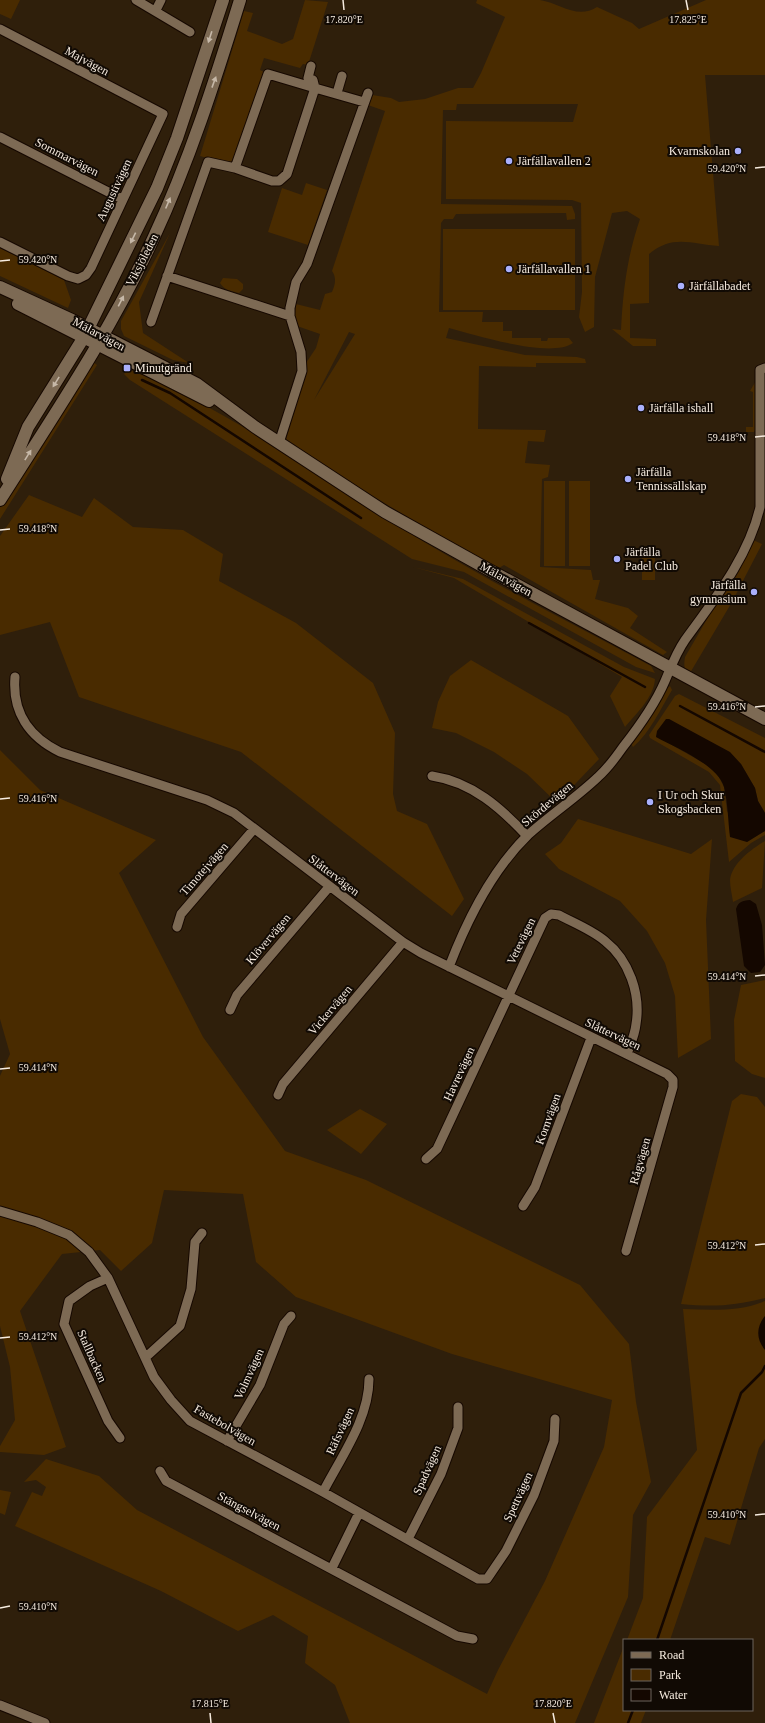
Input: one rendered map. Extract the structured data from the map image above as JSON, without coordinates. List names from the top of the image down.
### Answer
{
  "streets": {
    "main road": ["Viksjöleden", "Mälarvägen"],
    "street": [
      "Majvägen",
      "Sommarvägen",
      "Augustivägen",
      "Skördevägen",
      "Timotejvägen",
      "Slåttervägen",
      "Klövervägen",
      "Vetevägen",
      "Vickervägen",
      "Havrevägen",
      "Kornvägen",
      "Rågvägen",
      "Stallbacken",
      "Volmvägen",
      "Fastebolvägen",
      "Räfsvägen",
      "Spadvägen",
      "Spettvägen",
      "Stängselvägen"
    ]
  },
  "crossings": [
    ["Majvägen", "Augustivägen"],
    ["Sommarvägen", "Augustivägen"],
    ["Viksjöleden", "Mälarvägen"],
    ["Mälarvägen", "Skördevägen"],
    ["Skördevägen", "Slåttervägen"],
    ["Timotejvägen", "Slåttervägen"],
    ["Slåttervägen", "Klövervägen"],
    ["Slåttervägen", "Vetevägen"],
    ["Slåttervägen", "Vickervägen"],
    ["Slåttervägen", "Havrevägen"],
    ["Slåttervägen", "Kornvägen"],
    ["Slåttervägen", "Rågvägen"],
    ["Vetevägen", "Havrevägen"],
    ["Stallbacken", "Fastebolvägen"],
    ["Volmvägen", "Fastebolvägen"],
    ["Fastebolvägen", "Räfsvägen"],
    ["Fastebolvägen", "Spadvägen"],
    ["Fastebolvägen", "Spettvägen"]
  ],
  "places": {
    "other": [
      "Kvarnskolan",
      "Järfällavallen 2",
      "Järfällavallen 1",
      "Järfällabadet",
      "Järfälla ishall",
      "Järfälla Tennissällskap",
      "Järfälla Padel Club",
      "Järfälla gymnasium",
      "I Ur och Skur Skogsbacken"
    ],
    "transit": ["Minutgränd"]
  },
  "legend": ["Road", "Park", "Water"],
  "coordinates": [
    "17.820°E",
    "17.825°E",
    "59.420°N",
    "59.418°N",
    "59.416°N",
    "59.414°N",
    "59.412°N",
    "59.410°N",
    "17.815°E"
  ]
}
